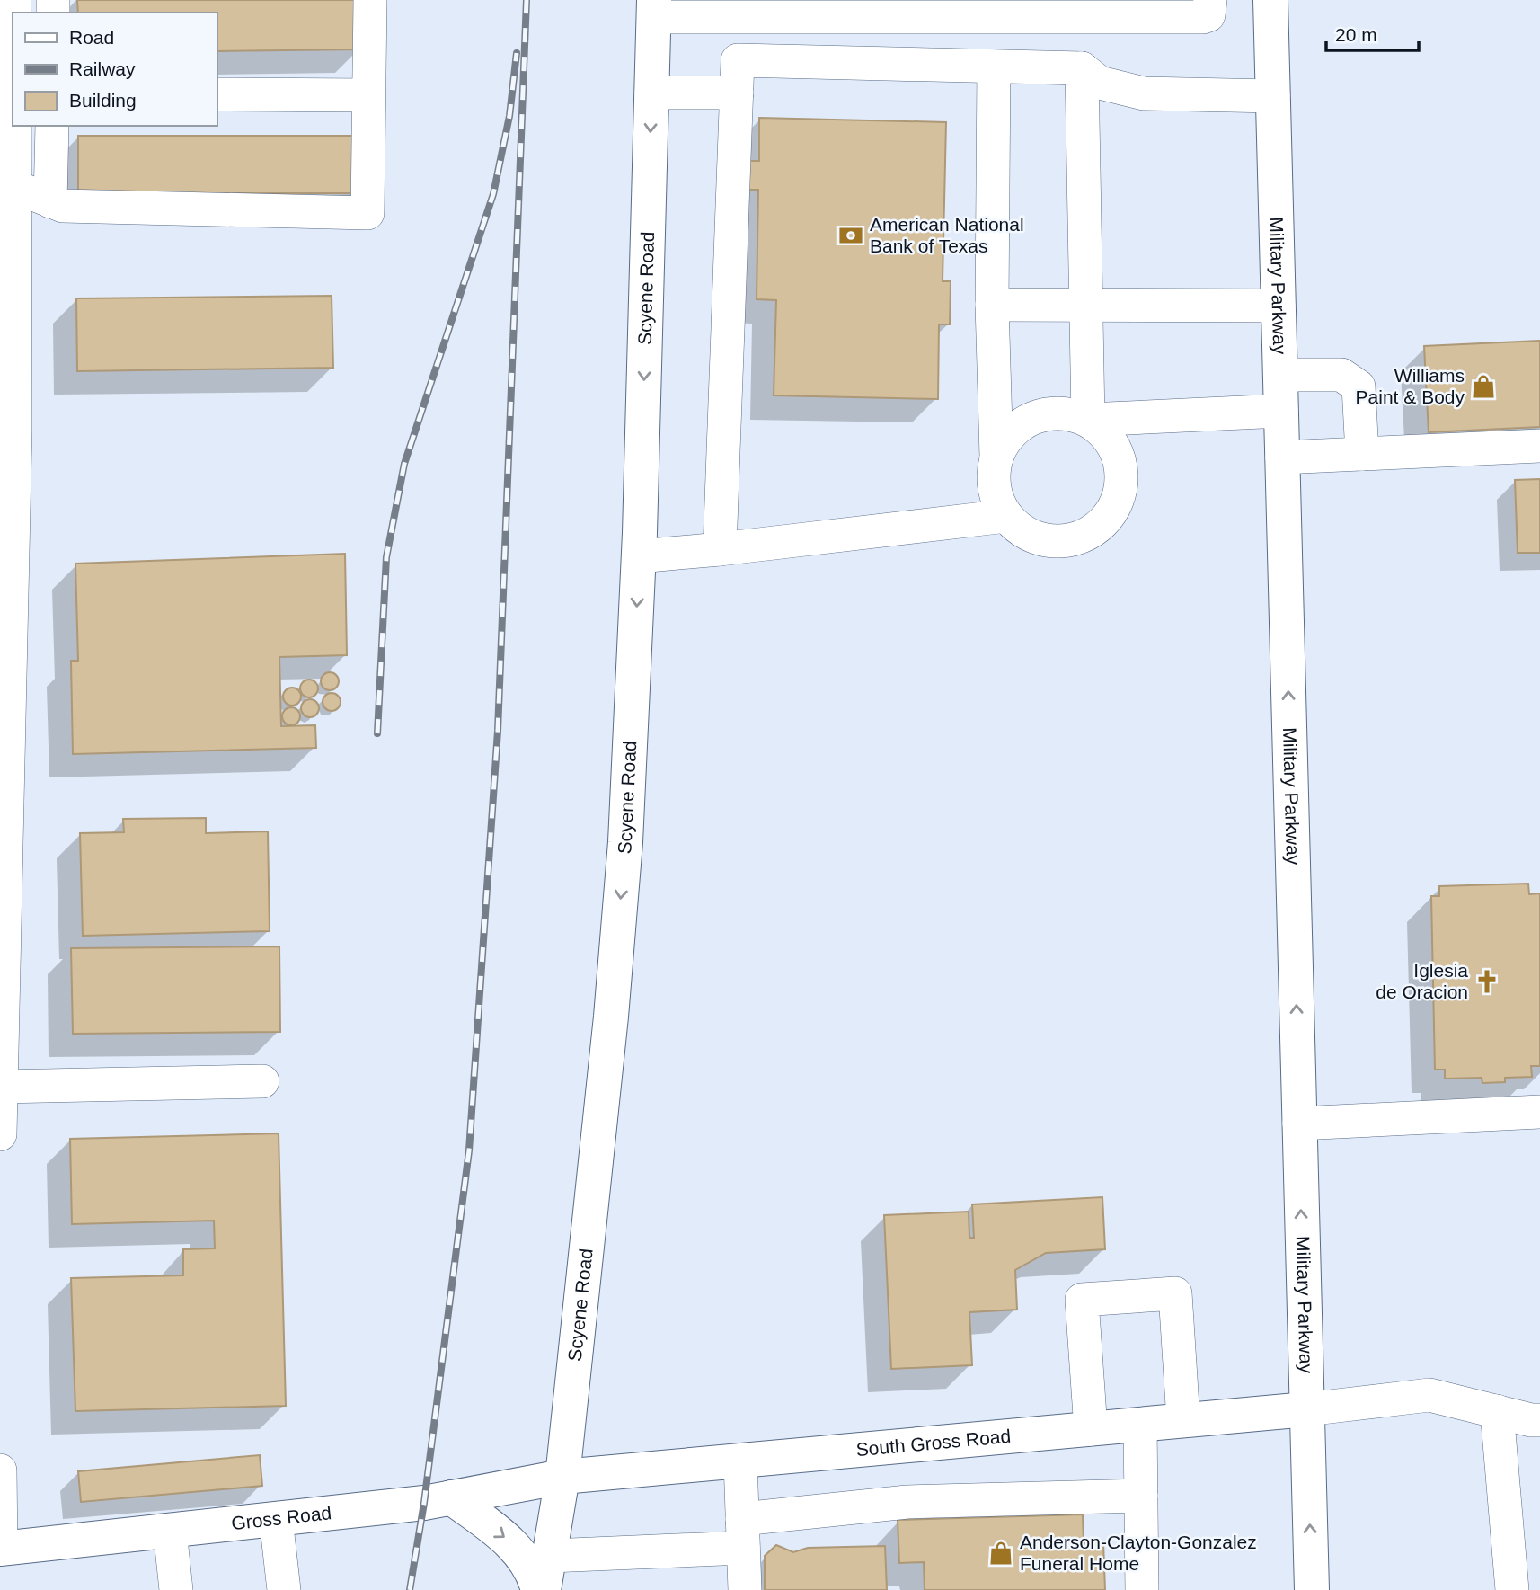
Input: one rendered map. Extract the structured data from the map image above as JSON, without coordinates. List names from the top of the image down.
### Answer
{
  "streets": {
    "main road": [
      "Military Parkway",
      "Scyene Road",
      "South Gross Road",
      "Gross Road"
    ]
  },
  "crossings": [
    ["Military Parkway", "South Gross Road"],
    ["Scyene Road", "South Gross Road"],
    ["Scyene Road", "Gross Road"],
    ["South Gross Road", "Gross Road"]
  ],
  "one_way": ["Military Parkway", "Scyene Road"],
  "places": {
    "bank": ["American National Bank of Texas"],
    "shop": ["Williams Paint & Body", "Anderson-Clayton-Gonzalez Funeral Home"],
    "church": ["Iglesia de Oracion"]
  },
  "legend": ["Road", "Railway", "Building"],
  "scale_bar": "20 m"
}
